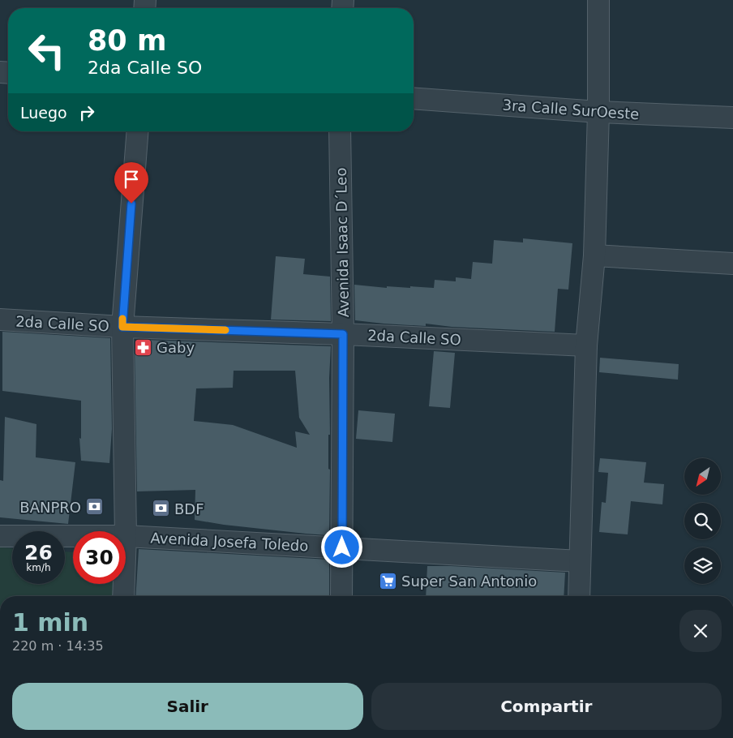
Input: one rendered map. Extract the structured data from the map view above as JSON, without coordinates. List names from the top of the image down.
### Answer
{
  "streets": {
    "street": [
      "3ra Calle SurOeste",
      "Avenida Isaac D´Leo",
      "2da Calle SO",
      "Avenida Josefa Toledo"
    ]
  },
  "crossings": [
    ["Avenida Isaac D´Leo", "2da Calle SO"],
    ["Avenida Isaac D´Leo", "Avenida Josefa Toledo"]
  ],
  "places": {
    "pharmacy": ["Gaby"],
    "bank": ["BANPRO", "BDF"],
    "supermarket": ["Super San Antonio"]
  },
  "north": "bottom left",
  "page": {
    "turn": ["80 m", "2da Calle SO"],
    "then": "Luego",
    "speed": "26 km/h",
    "limit": "30",
    "heading": ["1 min", "220 m · 14:35"],
    "buttons": ["Salir", "Compartir"]
  }
}
